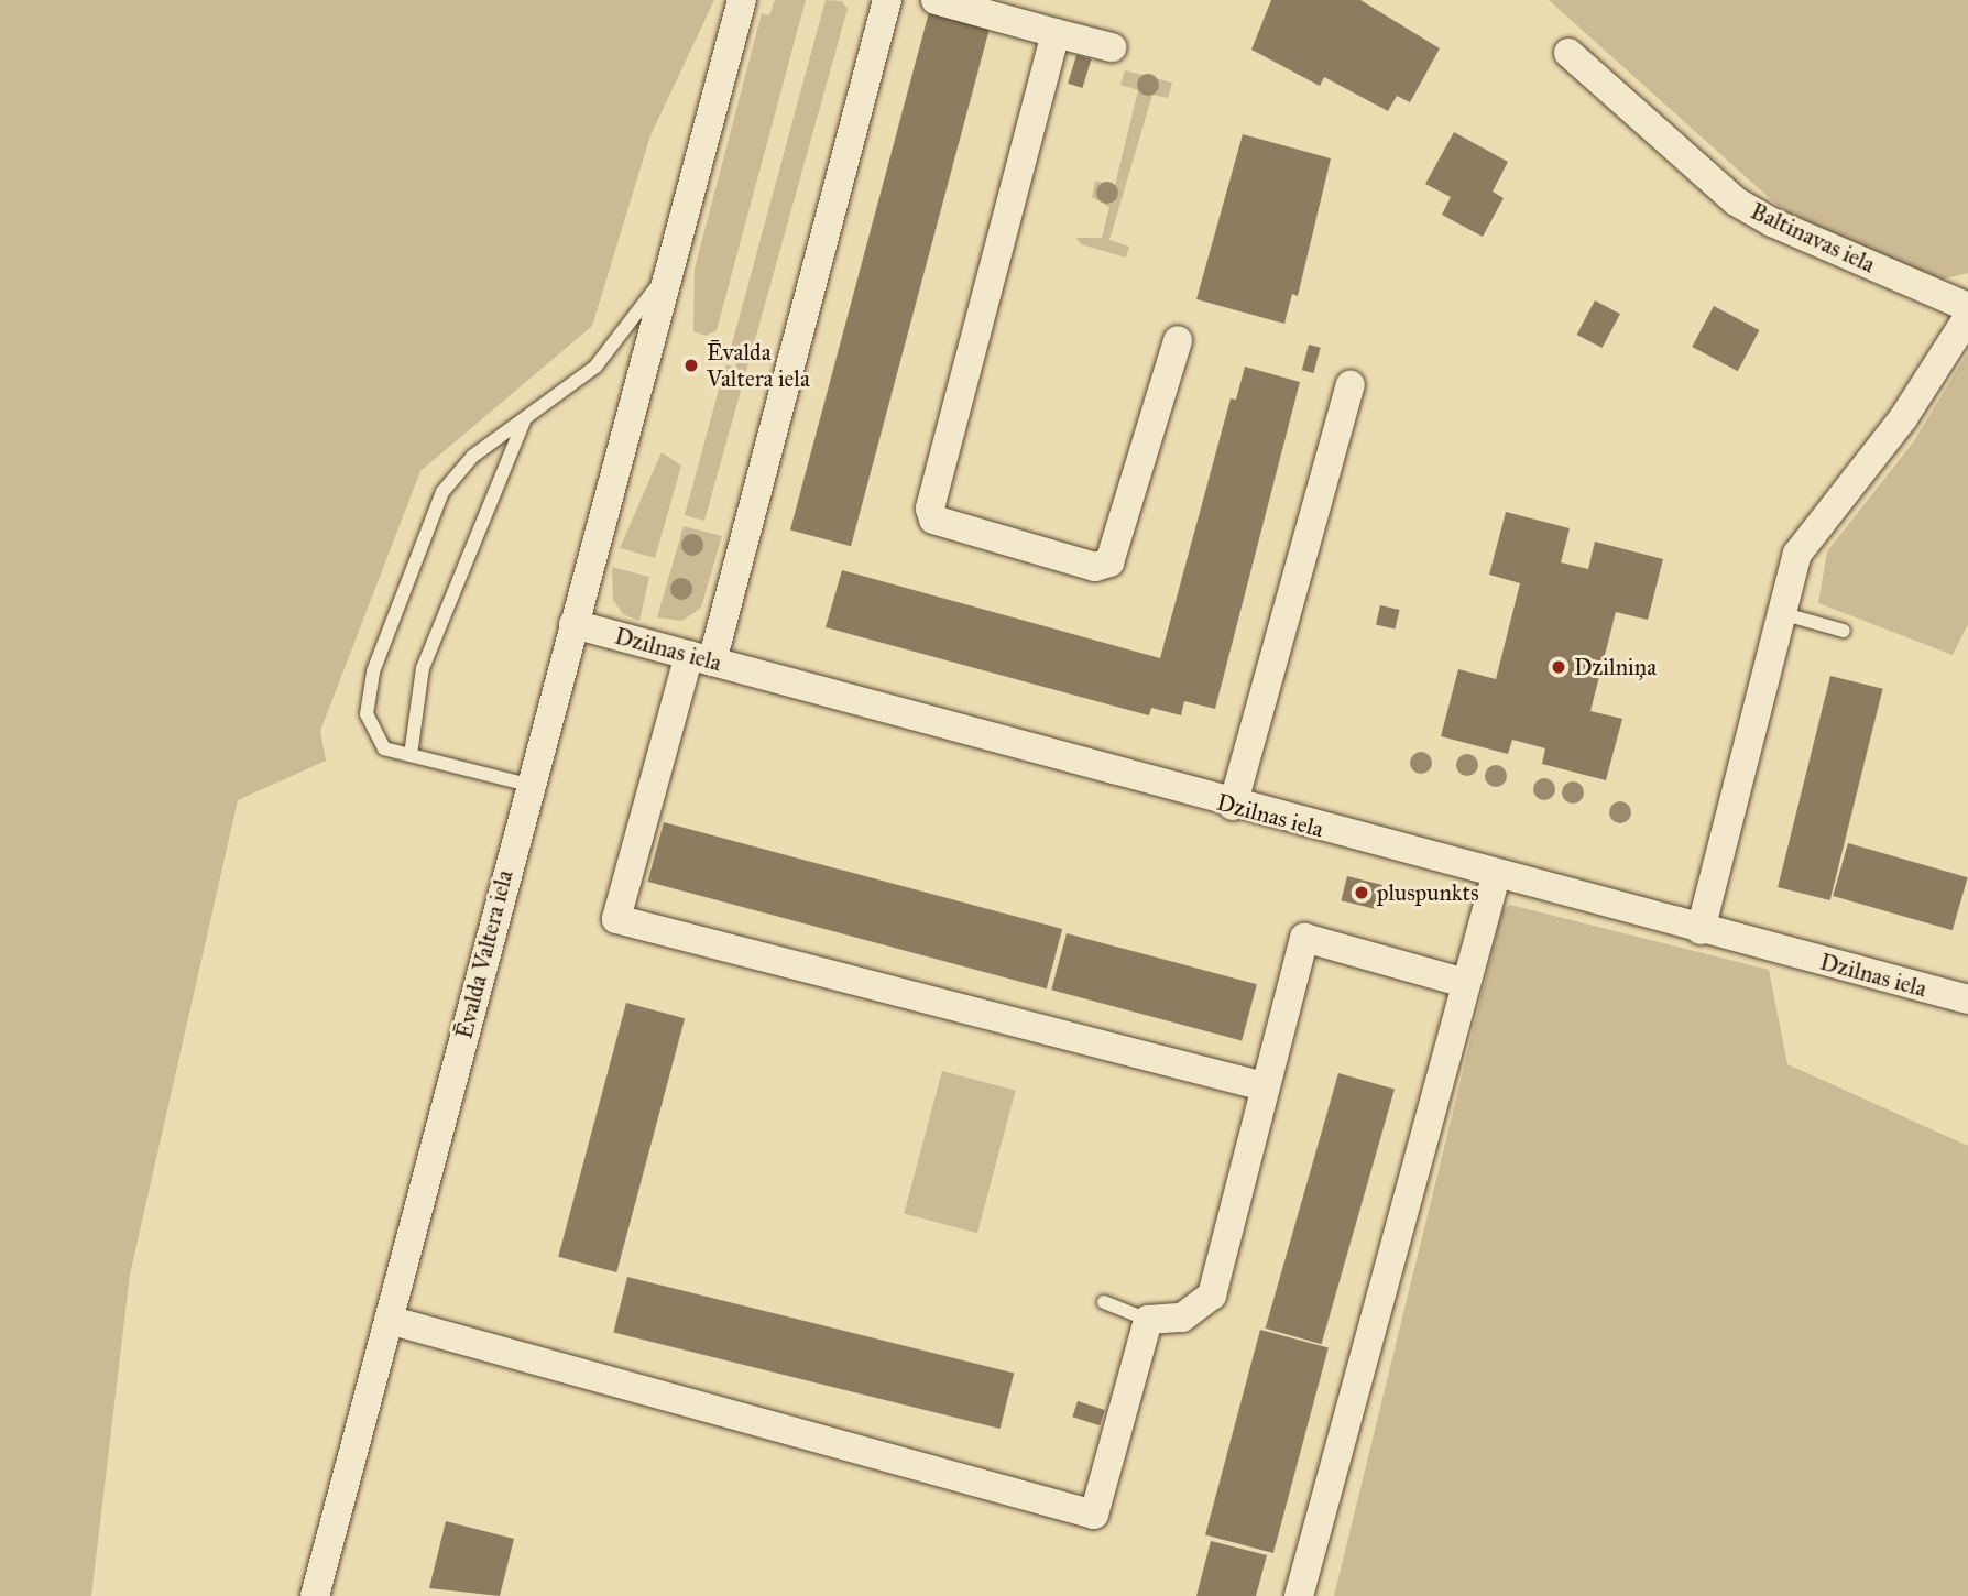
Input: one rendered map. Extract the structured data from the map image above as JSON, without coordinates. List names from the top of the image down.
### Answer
{
  "streets": {
    "street": ["Baltinavas iela", "Dzilnas iela", "Ēvalda Valtera iela"]
  },
  "crossings": [
    ["Dzilnas iela", "Ēvalda Valtera iela"]
  ],
  "places": ["Ēvalda Valtera iela", "Dzilniņa", "pluspunkts"]
}
